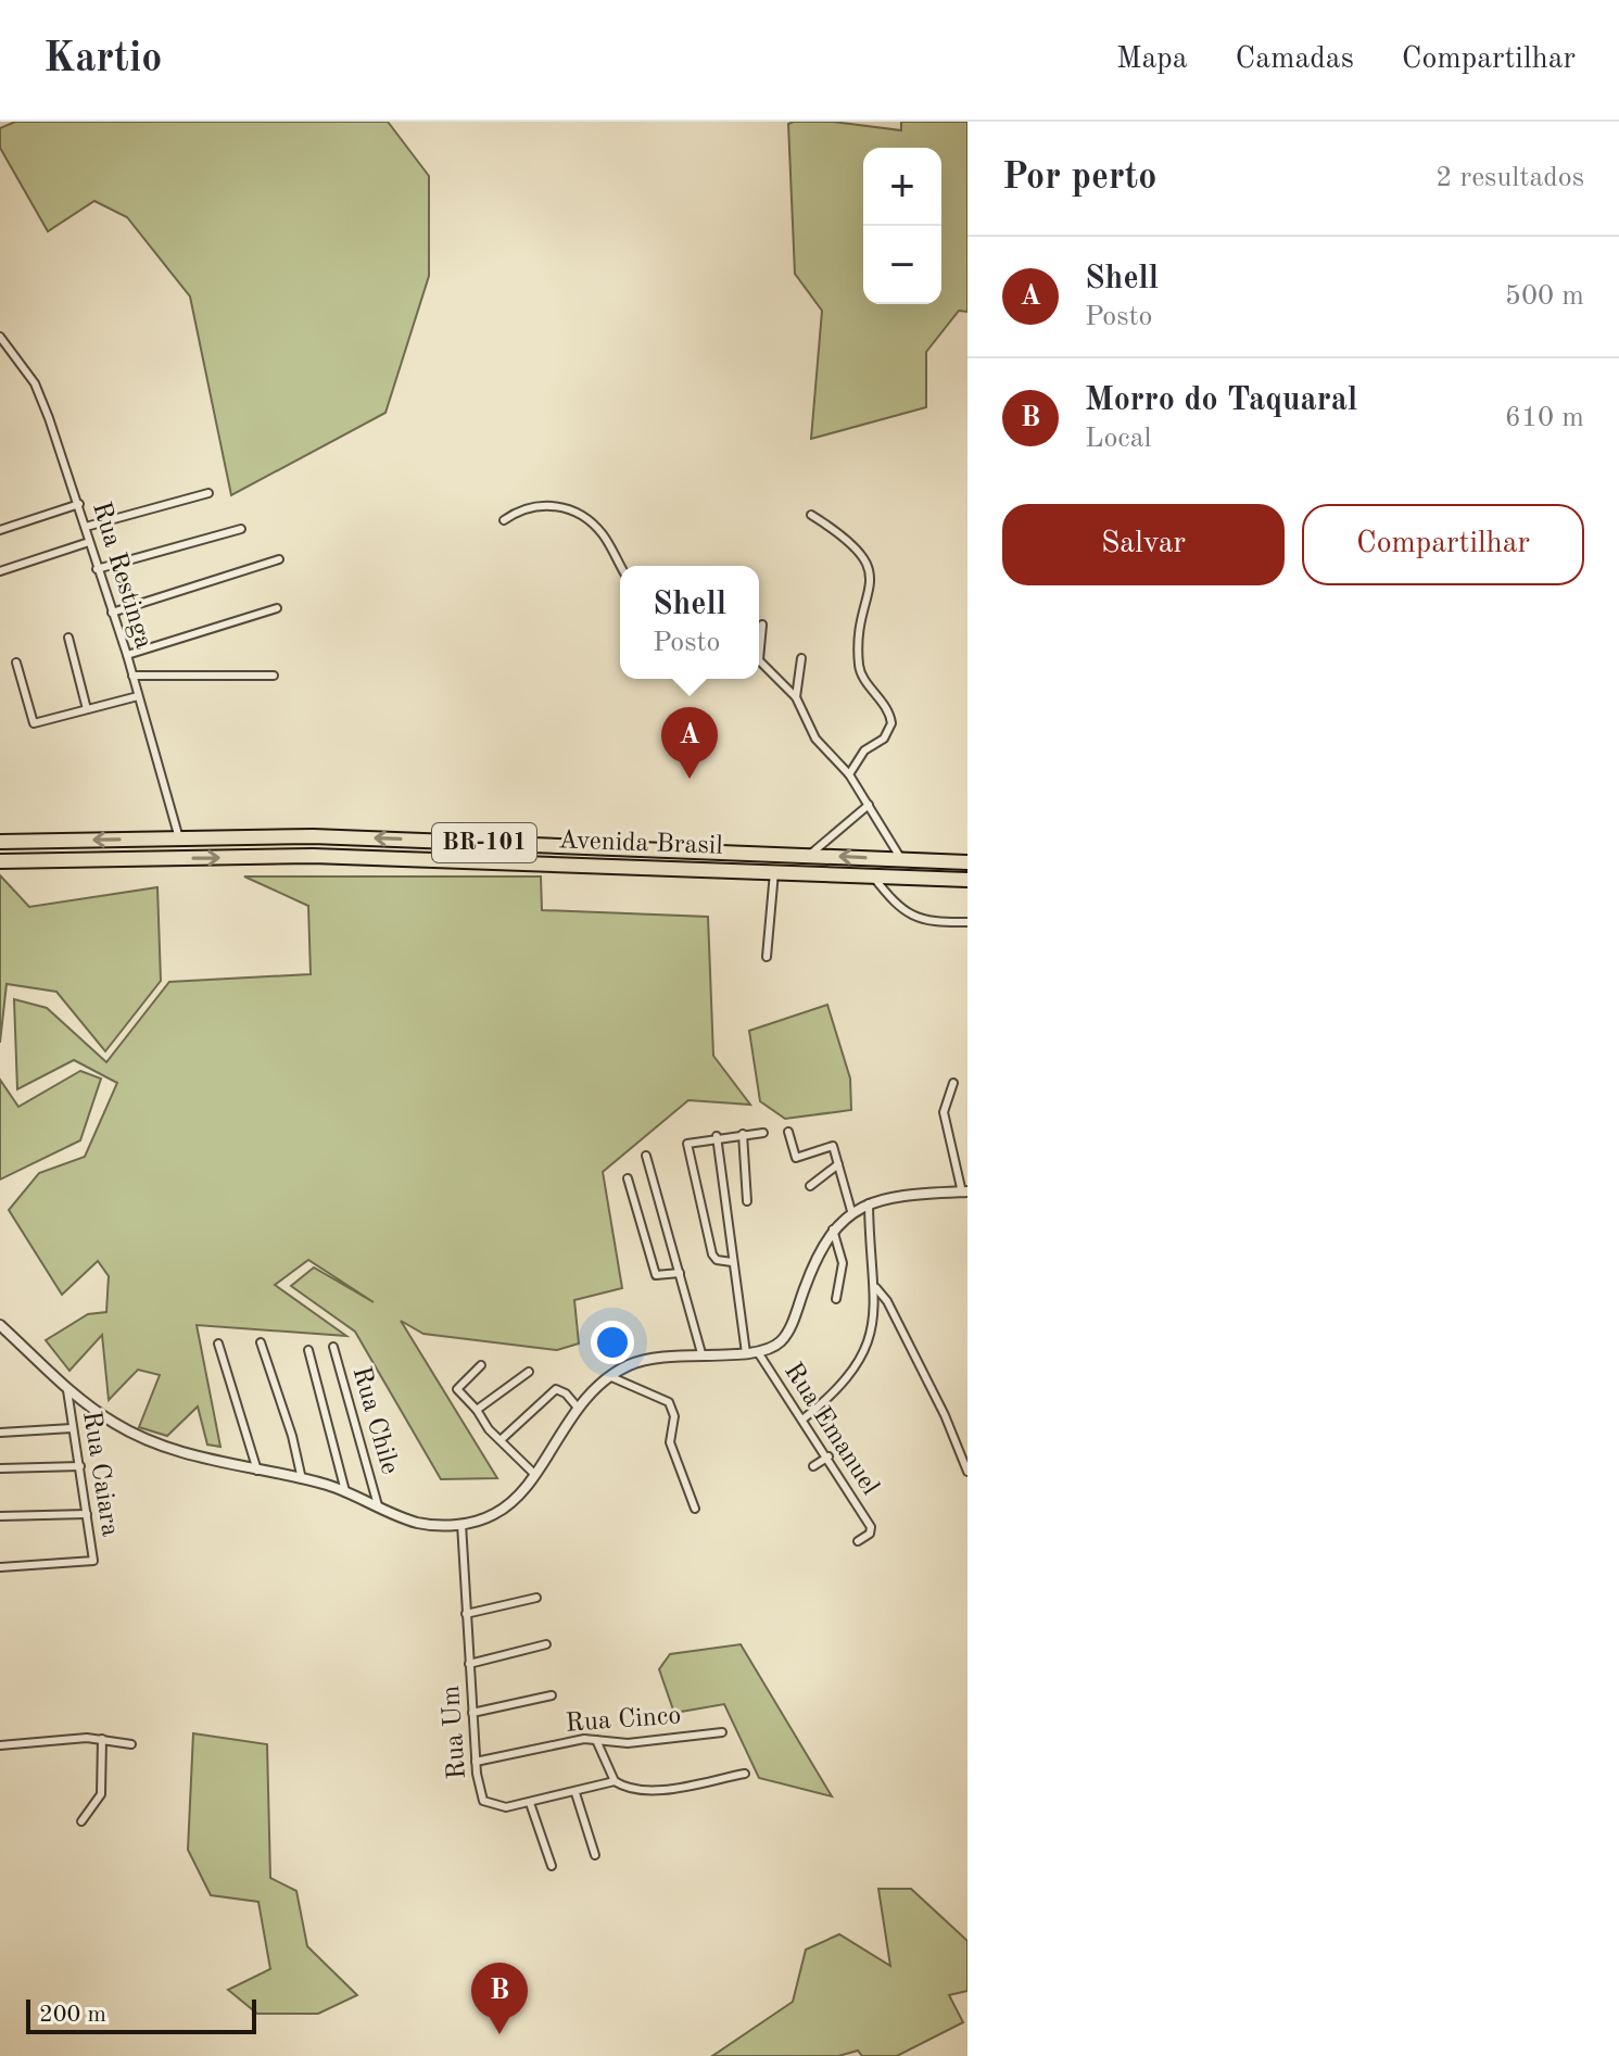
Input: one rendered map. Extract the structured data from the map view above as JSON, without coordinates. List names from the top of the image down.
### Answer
{
  "streets": {
    "highway": ["BR-101", "Avenida Brasil"],
    "street": [
      "Rua Restinga",
      "Rua Chile",
      "Rua Emanuel",
      "Rua Caiara",
      "Rua Cinco",
      "Rua Um"
    ]
  },
  "crossings": [
    ["Rua Restinga", "Avenida Brasil"],
    ["Rua Cinco", "Rua Um"]
  ],
  "scale_bar": "200 m",
  "page": {
    "header": "Kartio",
    "nav": ["Mapa", "Camadas", "Compartilhar"],
    "heading": ["Por perto", "2 resultados"],
    "map_buttons": ["+", "−"],
    "list": [
      {
        "mark": "A",
        "name": "Shell",
        "note": "Posto",
        "value": "500 m"
      },
      {
        "mark": "B",
        "name": "Morro do Taquaral",
        "note": "Local",
        "value": "610 m"
      }
    ],
    "buttons": ["Salvar", "Compartilhar"],
    "popup": ["Shell", "Posto"],
    "pins": ["A", "B"],
    "scale": "200 m"
  }
}
